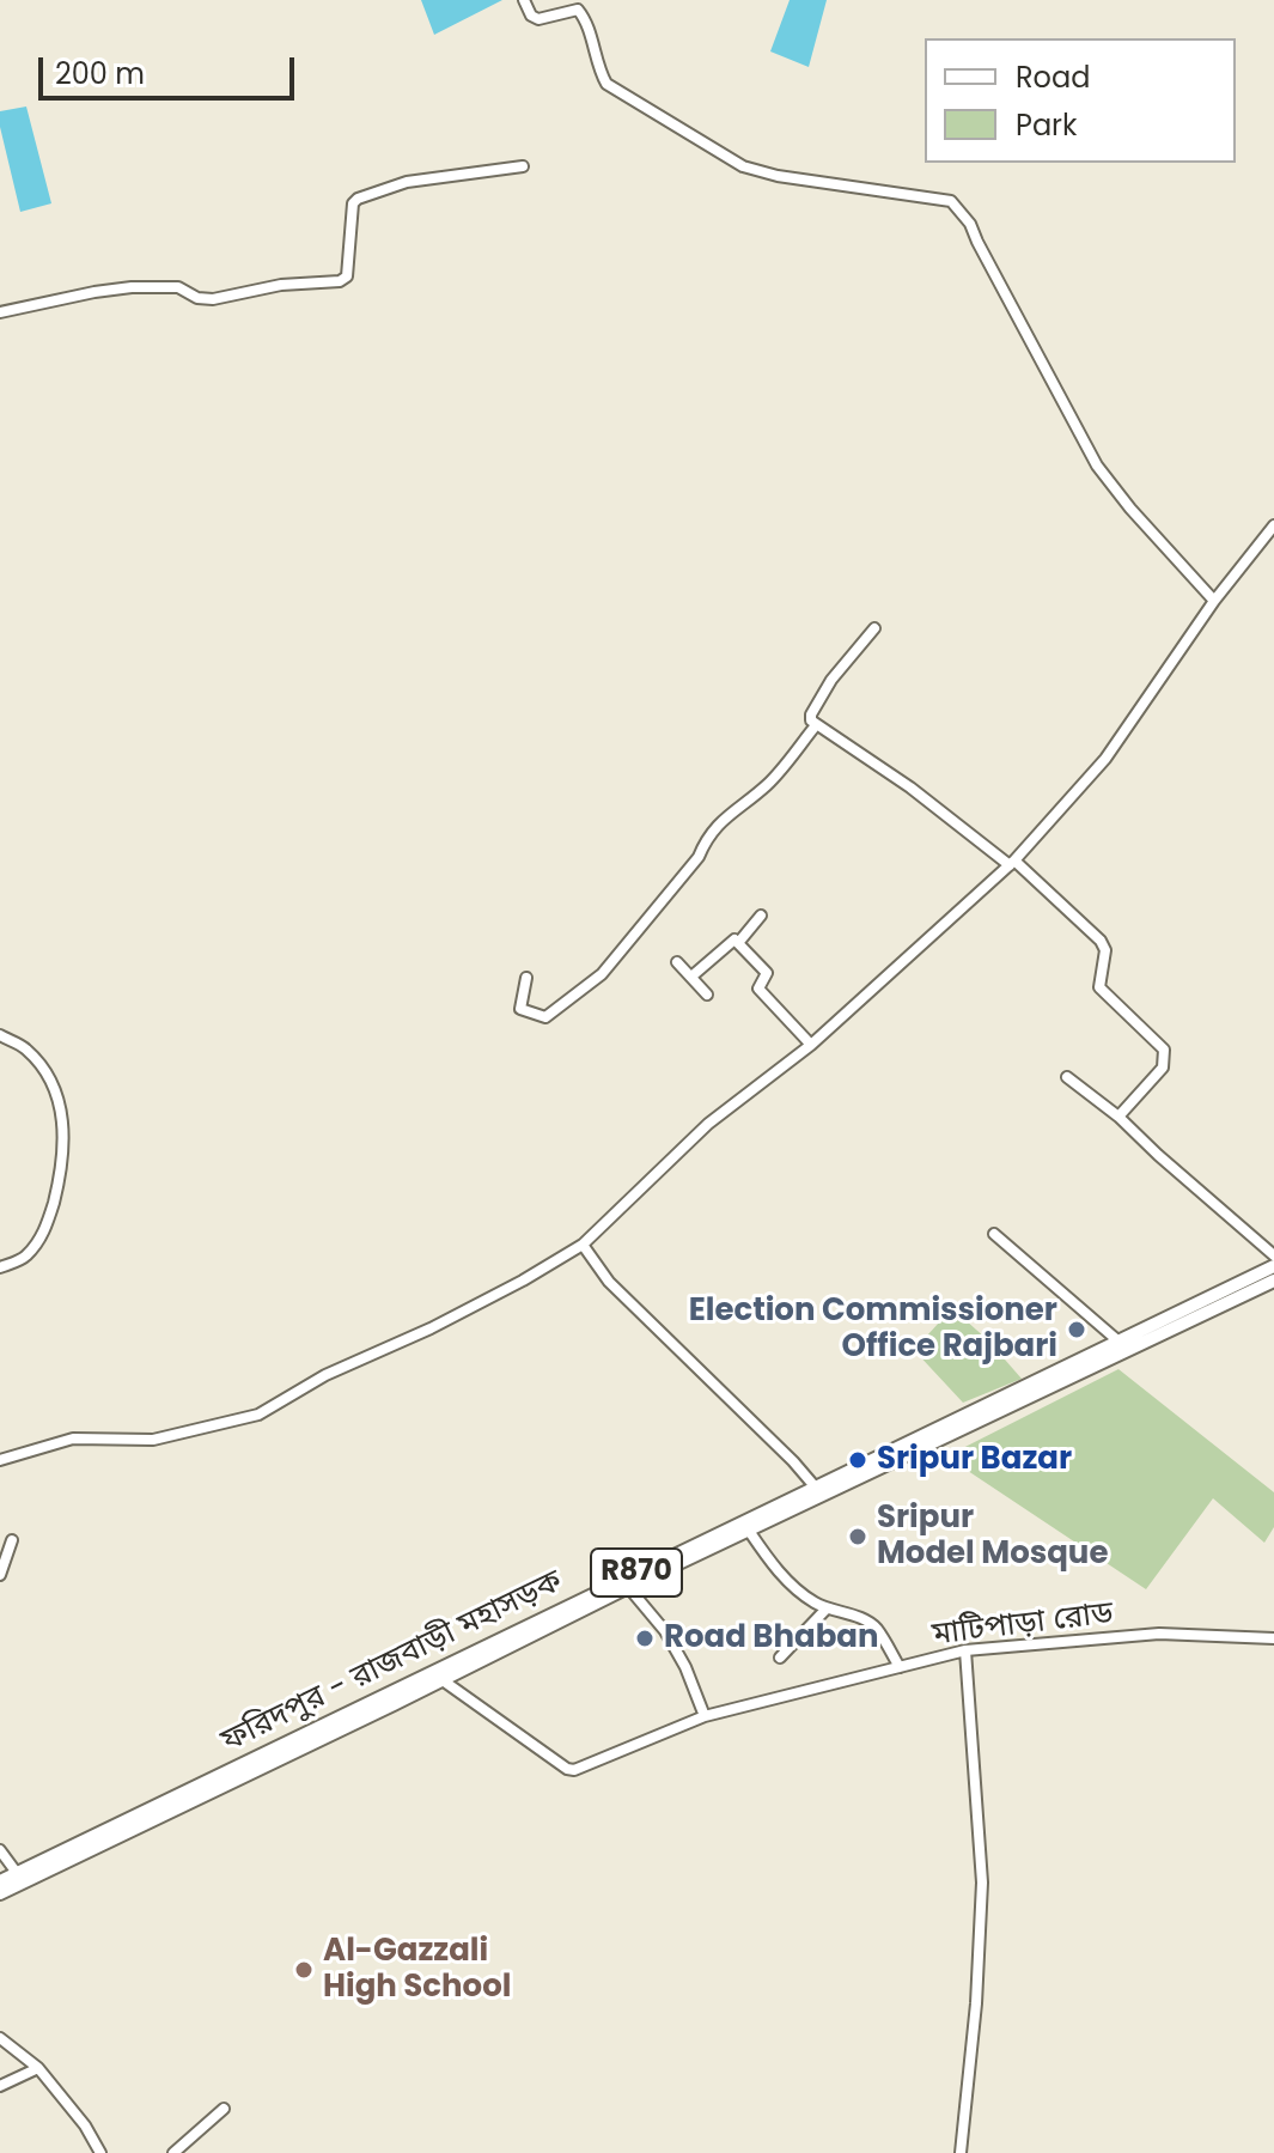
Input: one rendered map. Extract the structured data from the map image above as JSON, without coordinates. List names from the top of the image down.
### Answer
{
  "streets": {
    "main road": ["R870", "ফরিদপুর - রাজবাড়ী মহাসড়ক"],
    "street": ["মাটিপাড়া রোড"]
  },
  "crossings": [
    ["মাটিপাড়া রোড", "ফরিদপুর - রাজবাড়ী মহাসড়ক"]
  ],
  "places": [
    "Election Commissioner Office Rajbari",
    "Sripur Bazar",
    "Sripur Model Mosque",
    "Road Bhaban",
    "Al-Gazzali High School"
  ],
  "legend": ["Road", "Park"],
  "scale_bar": "200 m"
}
